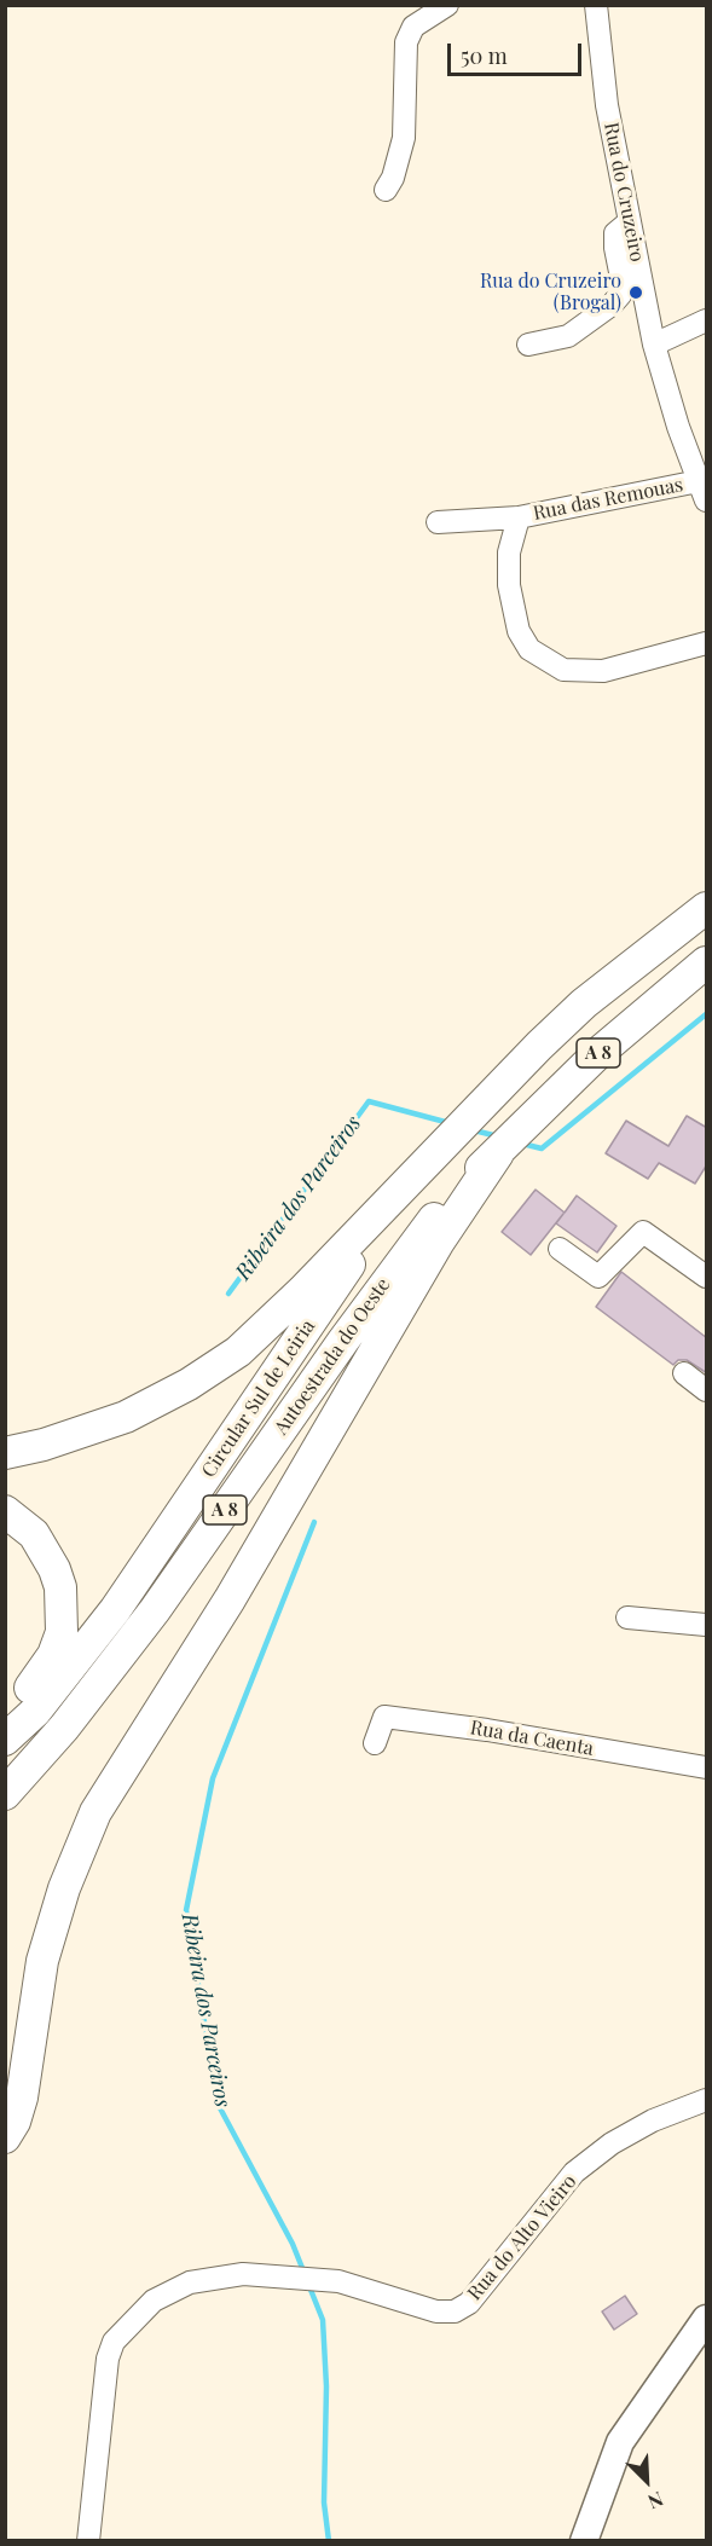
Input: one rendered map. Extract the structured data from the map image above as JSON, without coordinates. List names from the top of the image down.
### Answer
{
  "streets": {
    "highway": ["A 8", "Autoestrada do Oeste", "Circular Sul de Leiria"],
    "street": [
      "Rua do Cruzeiro",
      "Rua das Remouas",
      "Rua da Caenta",
      "Rua do Alto Vieiro"
    ]
  },
  "crossings": [
    ["Rua do Cruzeiro", "Rua das Remouas"],
    ["A 8", "Circular Sul de Leiria"]
  ],
  "water": ["Ribeira dos Parceiros"],
  "places": ["Rua do Cruzeiro (Brogal)"],
  "scale_bar": "50 m",
  "north": "bottom right"
}
